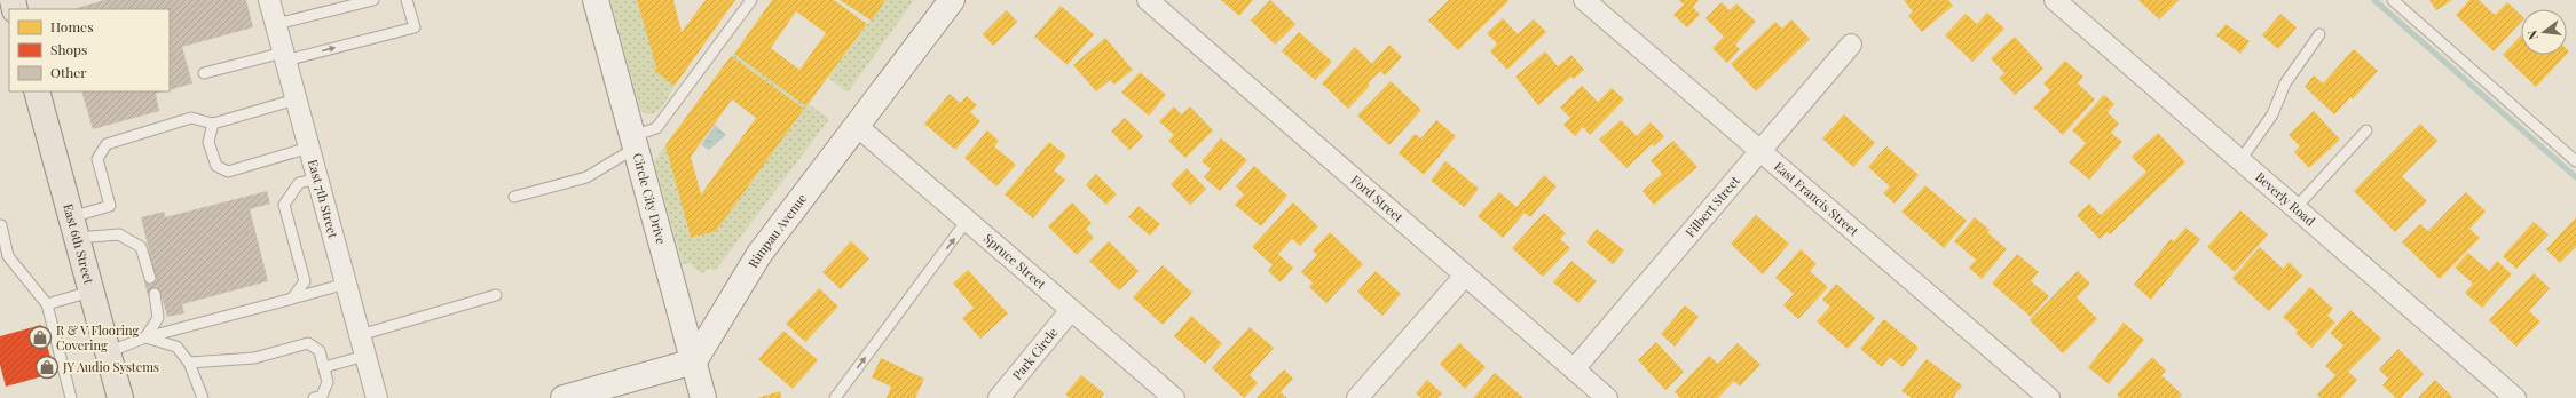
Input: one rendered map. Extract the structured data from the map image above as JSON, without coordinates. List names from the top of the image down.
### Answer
{
  "streets": {
    "main road": ["Circle City Drive", "Rimpau Avenue", "East 6th Street"],
    "street": [
      "East 7th Street",
      "Ford Street",
      "East Francis Street",
      "Beverly Road",
      "Filbert Street",
      "Spruce Street",
      "Park Circle"
    ]
  },
  "crossings": [
    ["Circle City Drive", "Rimpau Avenue"],
    ["Ford Street", "Filbert Street"],
    ["East Francis Street", "Filbert Street"],
    ["Rimpau Avenue", "Spruce Street"],
    ["Spruce Street", "Park Circle"]
  ],
  "places": {
    "shop": ["R & V Flooring Covering", "JY Audio Systems"]
  },
  "legend": ["Homes", "Shops", "Other"],
  "north": "left"
}
